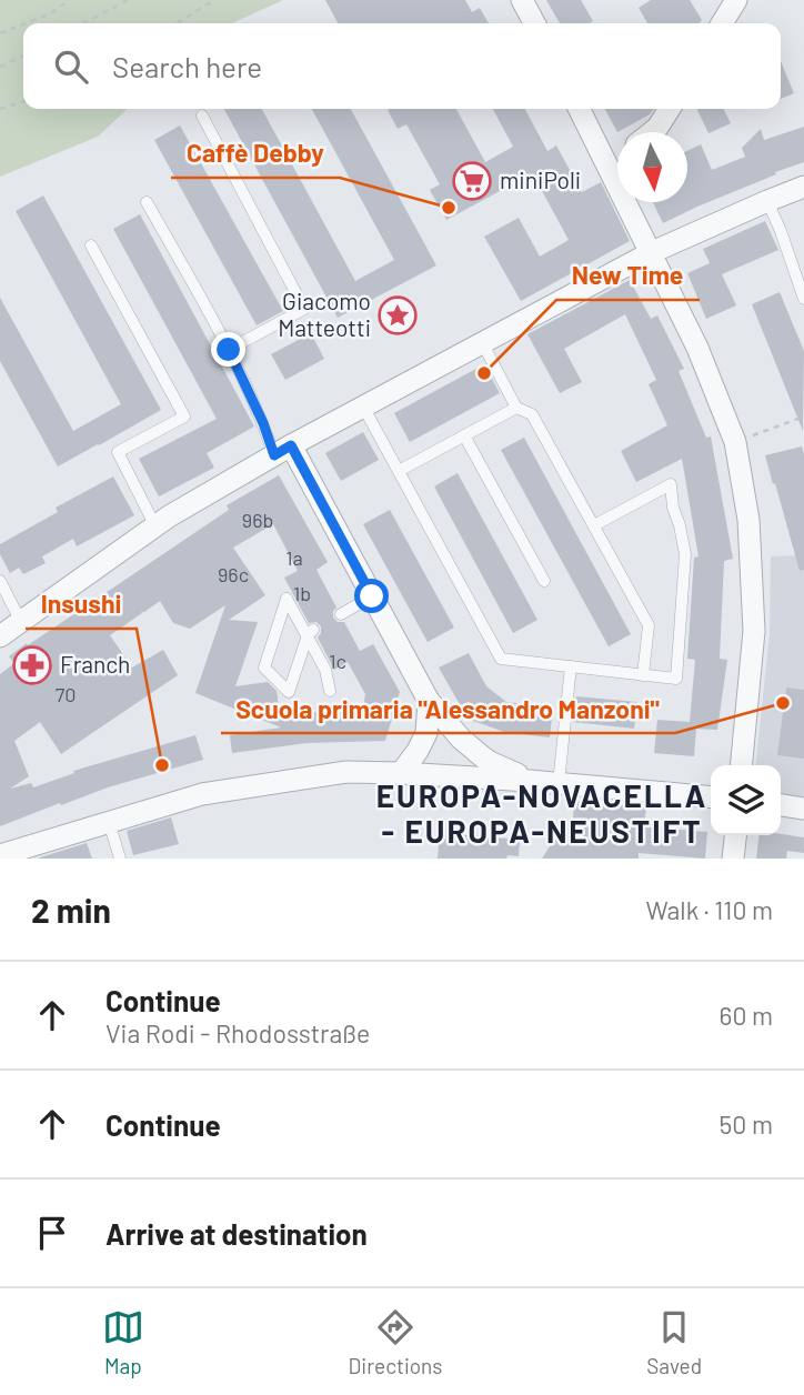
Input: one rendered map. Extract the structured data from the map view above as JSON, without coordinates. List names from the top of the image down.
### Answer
{
  "districts": ["EUROPA-NOVACELLA - EUROPA-NEUSTIFT"],
  "places": {
    "supermarket": ["miniPoli"],
    "other": [
      "Caffè Debby",
      "New Time",
      "Scuola primaria \"Alessandro Manzoni\"",
      "Insushi"
    ],
    "place": ["Giacomo Matteotti"],
    "pharmacy": ["Franch"]
  },
  "house_numbers": [
    "96b",
    "1a",
    "96c",
    "1b",
    "1c",
    "70"
  ],
  "north": "bottom",
  "page": {
    "search": "Search here",
    "heading": ["2 min", "Walk · 110 m"],
    "list": [
      ["Continue", "Via Rodi - Rhodosstraße", "60 m"],
      ["Continue", "50 m"],
      "Arrive at destination"
    ],
    "nav": ["Map", "Directions", "Saved"]
  }
}
